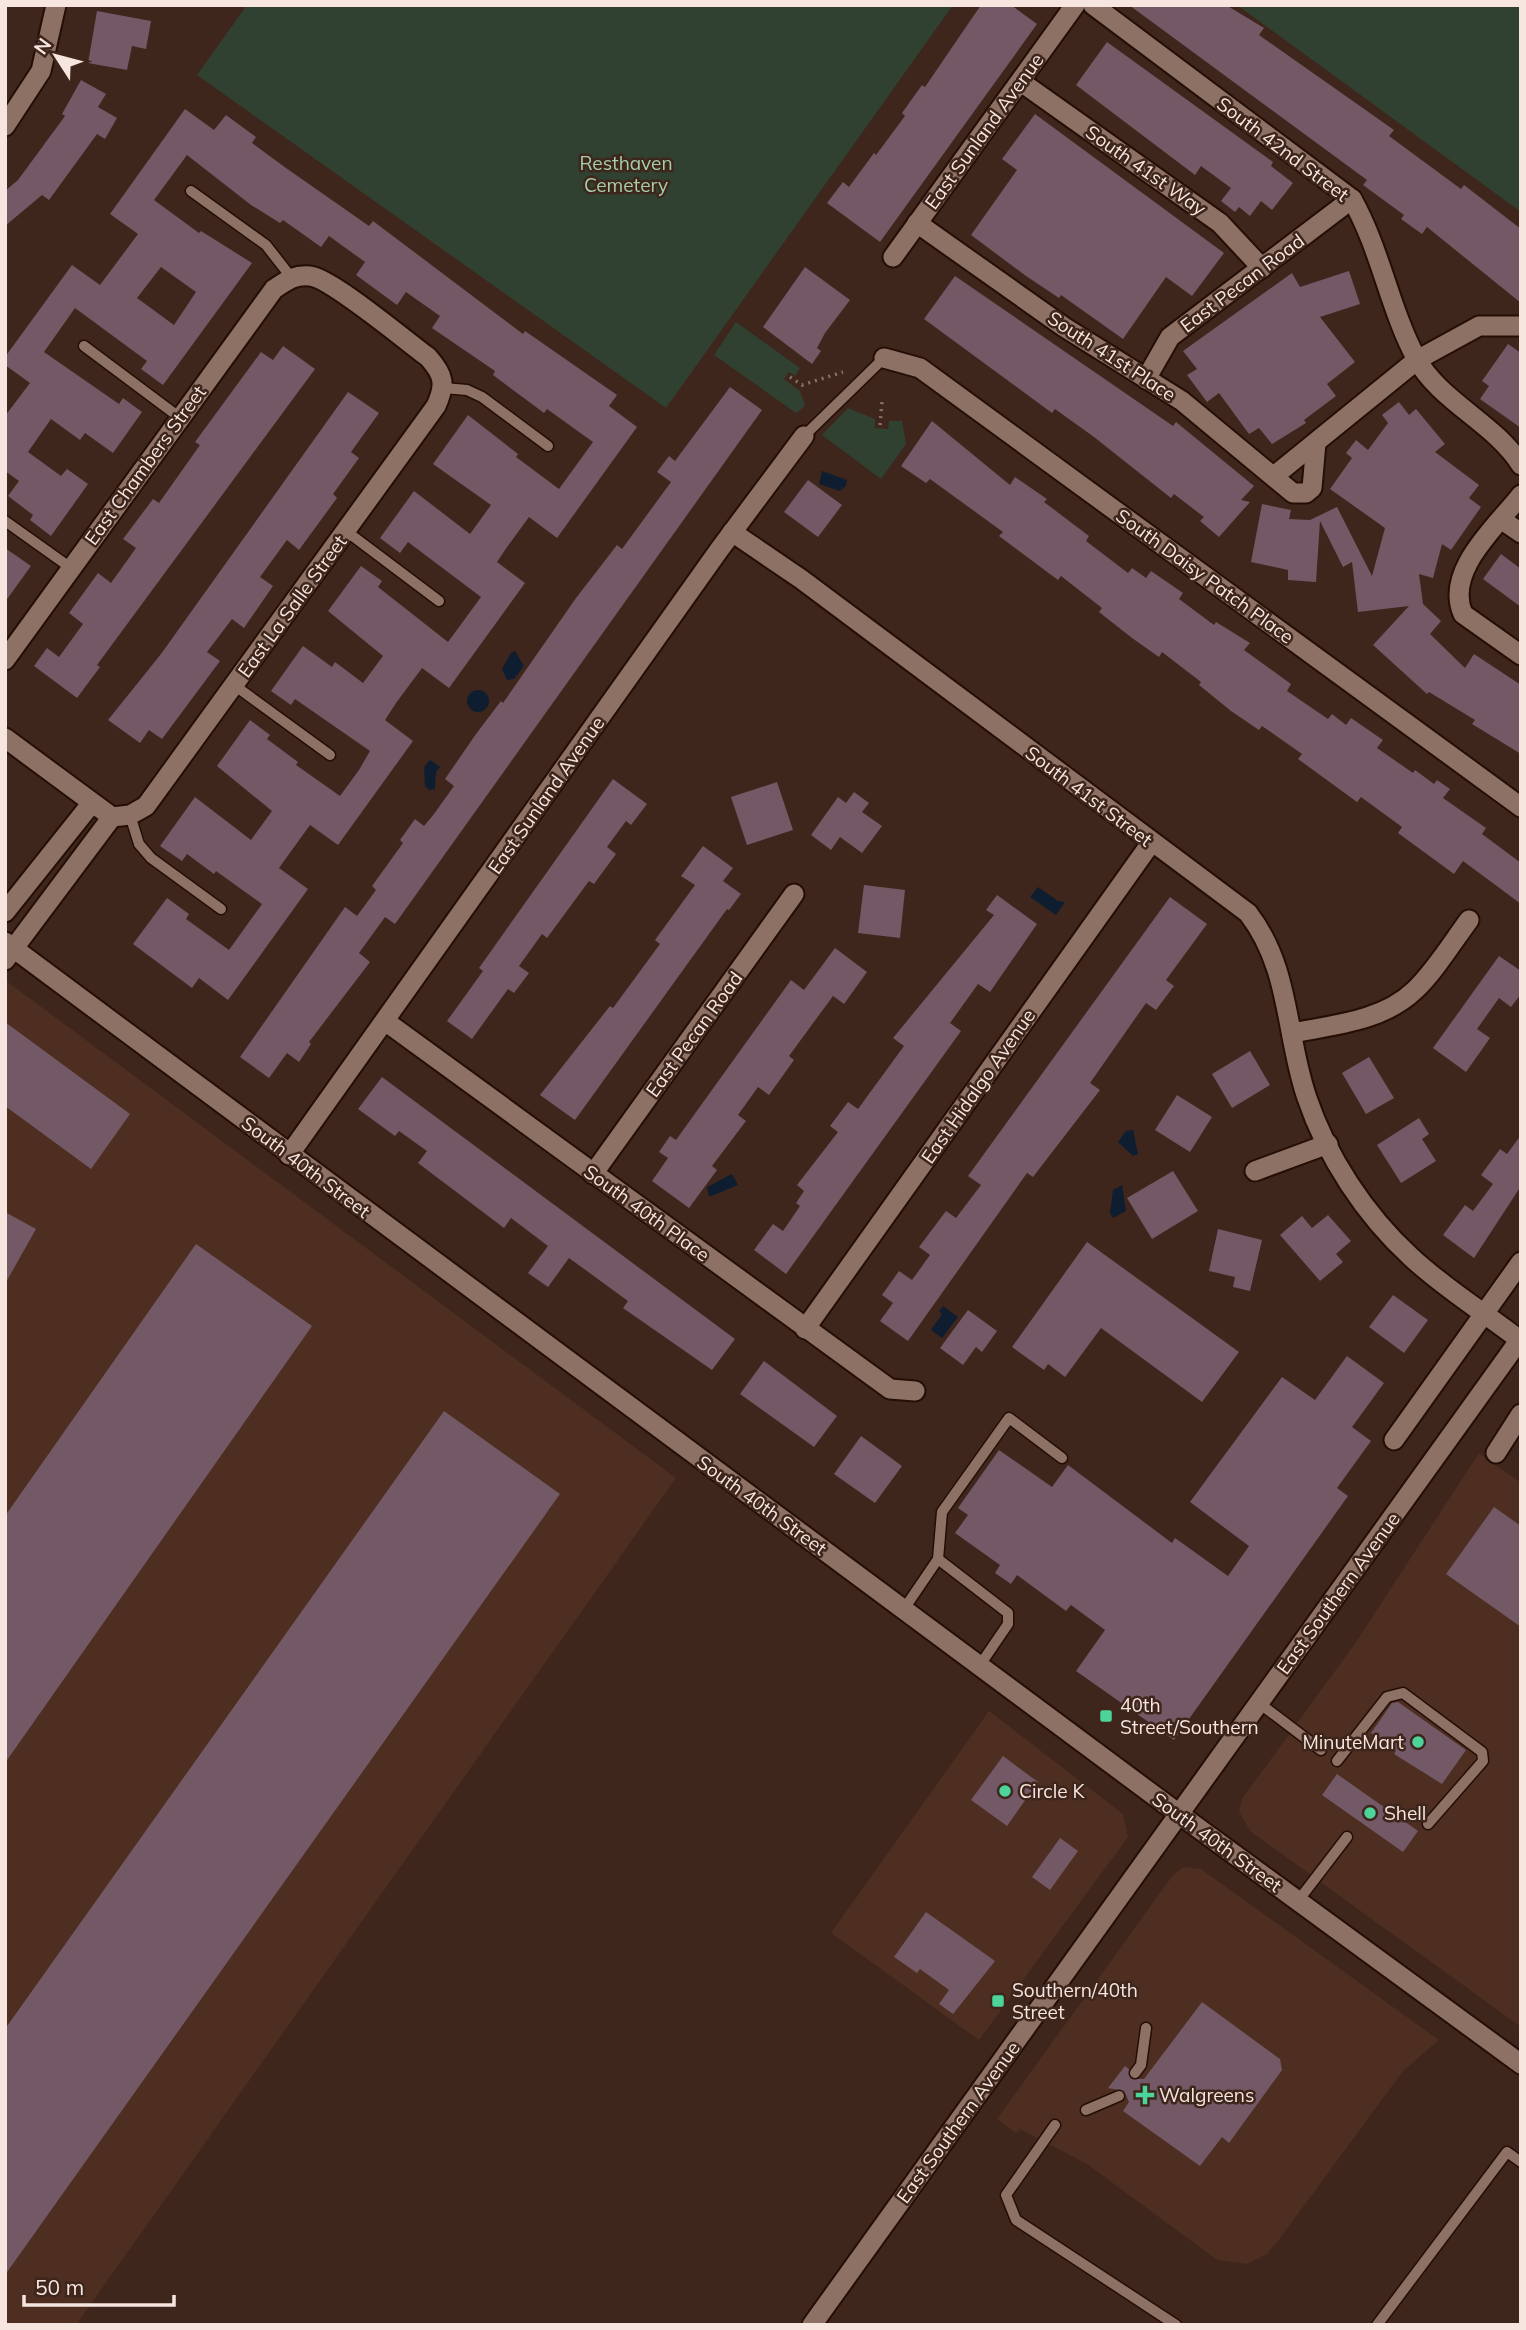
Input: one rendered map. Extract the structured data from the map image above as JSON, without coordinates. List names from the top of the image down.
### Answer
{
  "streets": {
    "street": [
      "East Sunland Avenue",
      "South 42nd Street",
      "South 41st Way",
      "East Pecan Road",
      "South 41st Place",
      "East Chambers Street",
      "South Daisy Patch Place",
      "East La Salle Street",
      "South 41st Street",
      "East Hidalgo Avenue",
      "South 40th Street",
      "South 40th Place",
      "East Southern Avenue"
    ]
  },
  "crossings": [
    ["East Sunland Avenue", "South 41st Way"],
    ["East Sunland Avenue", "South 41st Place"],
    ["East Sunland Avenue", "South 41st Street"],
    ["East Sunland Avenue", "South 40th Street"],
    ["East Sunland Avenue", "South 40th Place"],
    ["South 42nd Street", "East Pecan Road"],
    ["South 41st Way", "East Pecan Road"],
    ["East Pecan Road", "South 41st Place"],
    ["East Pecan Road", "South 40th Place"],
    ["East La Salle Street", "South 40th Street"],
    ["South 41st Street", "East Hidalgo Avenue"],
    ["South 41st Street", "East Southern Avenue"],
    ["East Hidalgo Avenue", "South 40th Place"],
    ["South 40th Street", "East Southern Avenue"]
  ],
  "parks": ["Resthaven Cemetery"],
  "places": {
    "transit": ["40th Street/Southern", "Southern/40th Street"],
    "other": ["MinuteMart", "Circle K", "Shell"],
    "health": ["Walgreens"]
  },
  "scale_bar": "50 m",
  "north": "top left"
}
